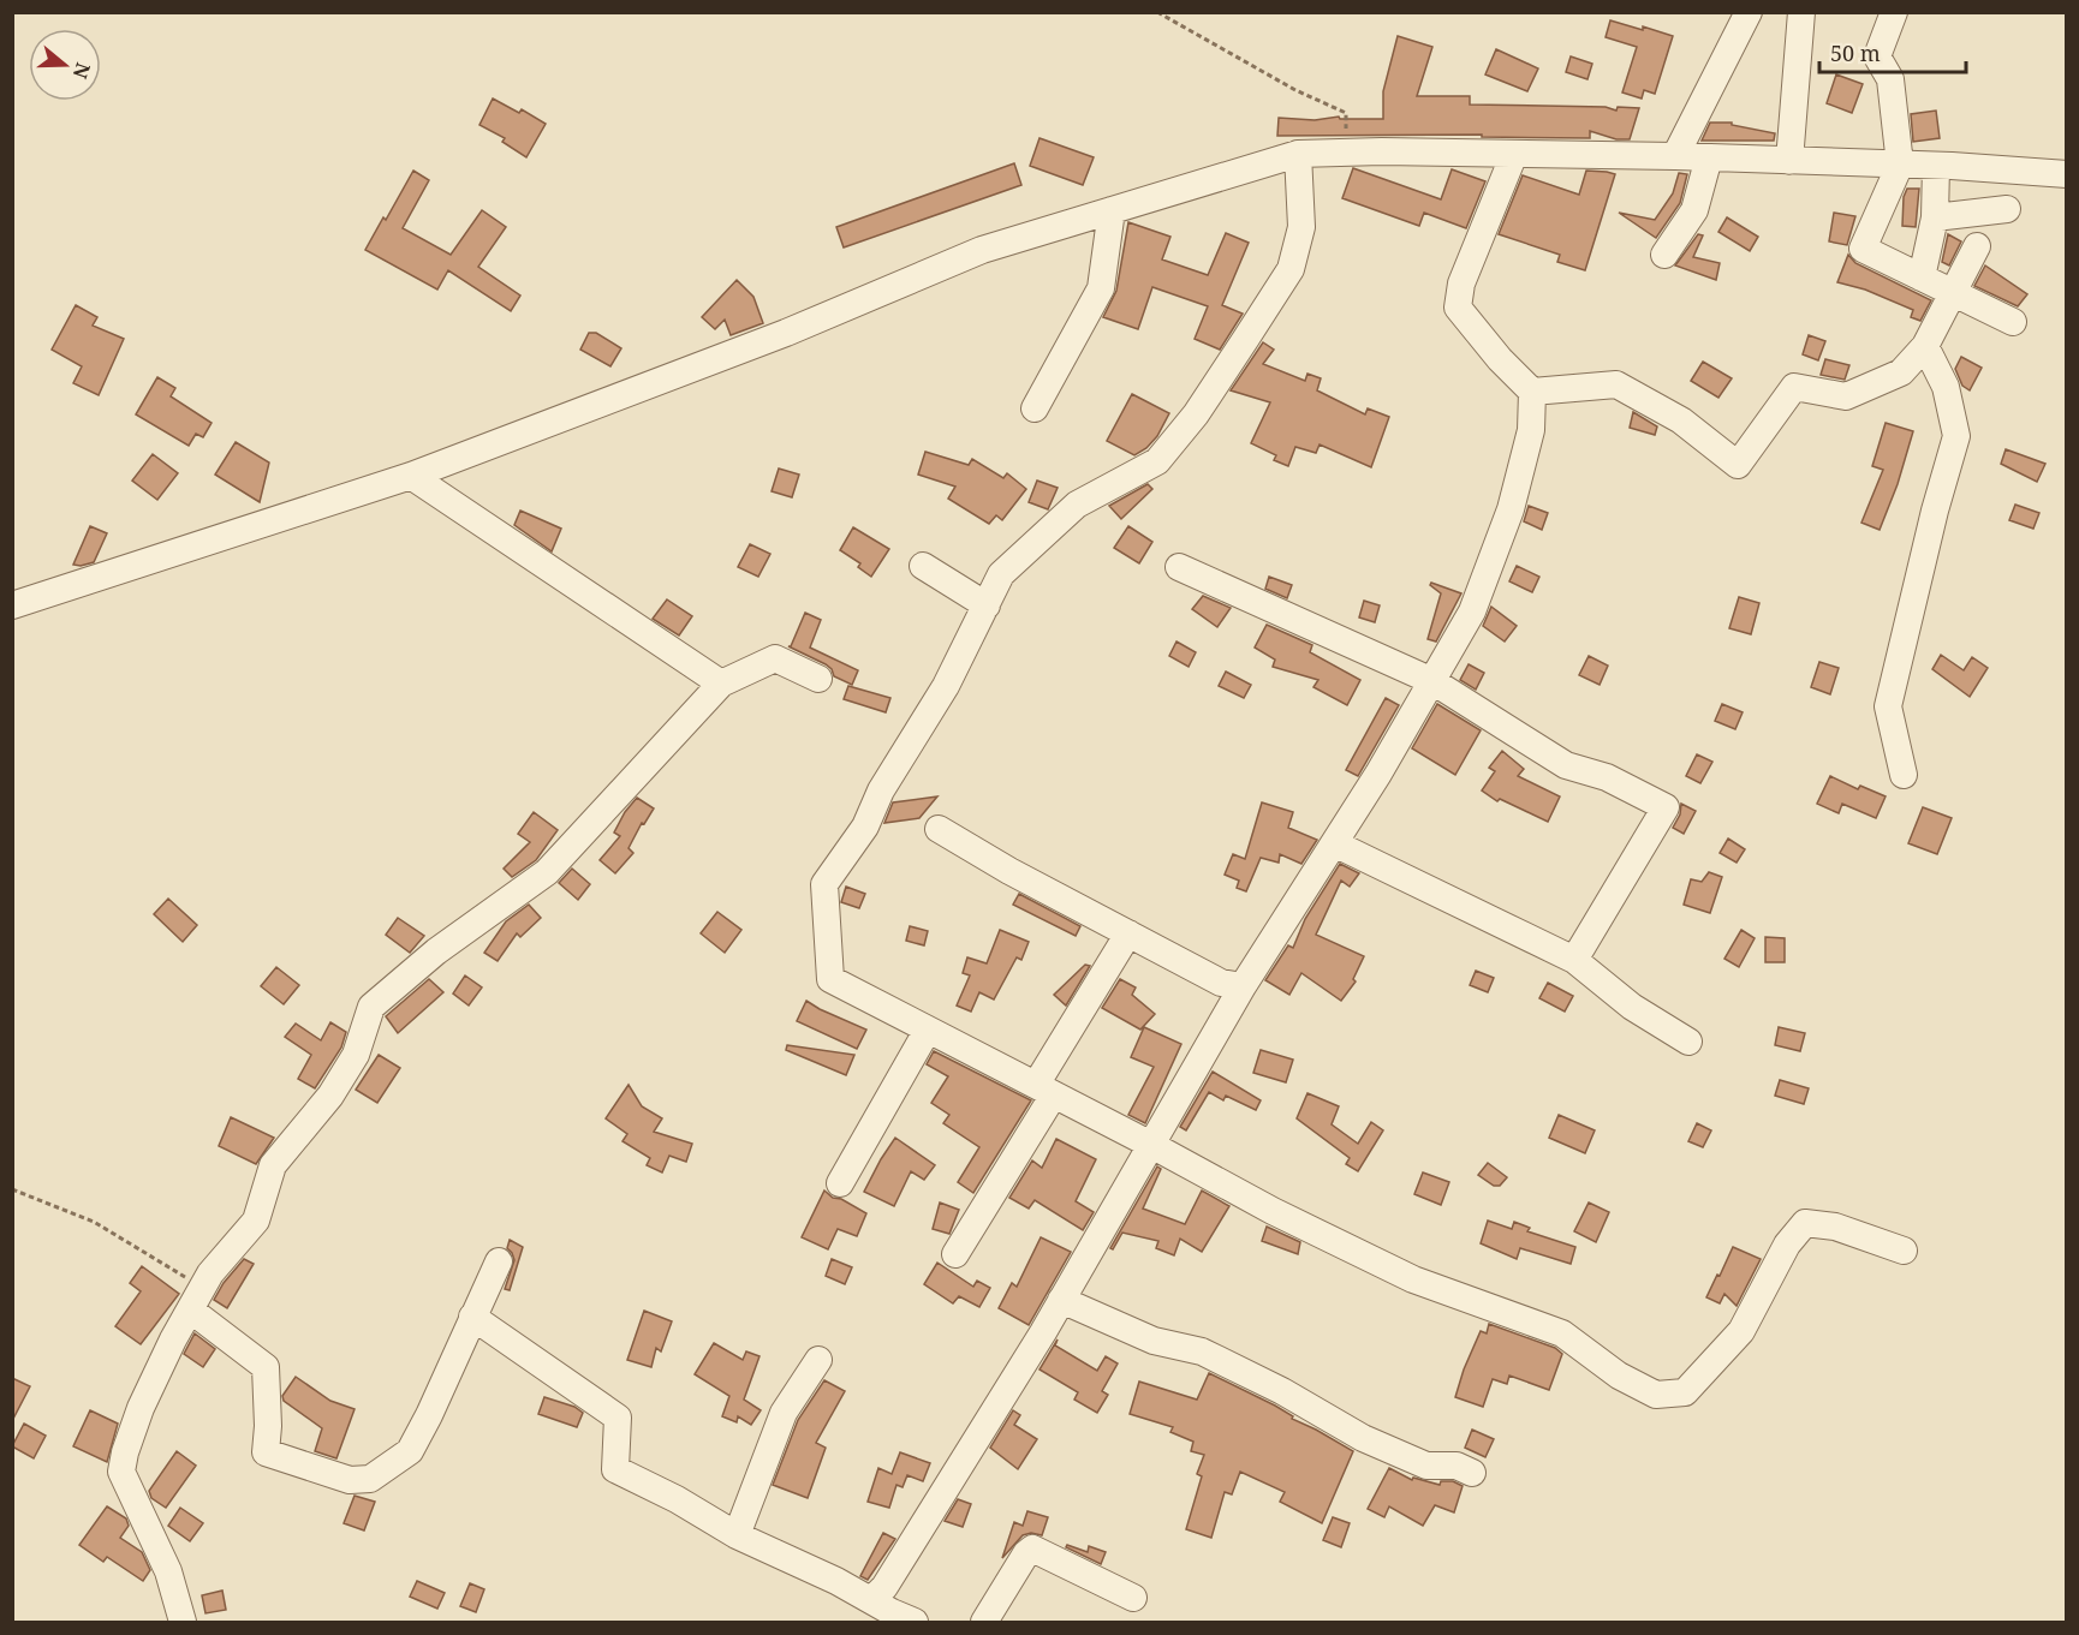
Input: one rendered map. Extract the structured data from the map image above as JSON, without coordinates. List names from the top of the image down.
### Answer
{
  "scale_bar": "50 m",
  "north": "right"
}
